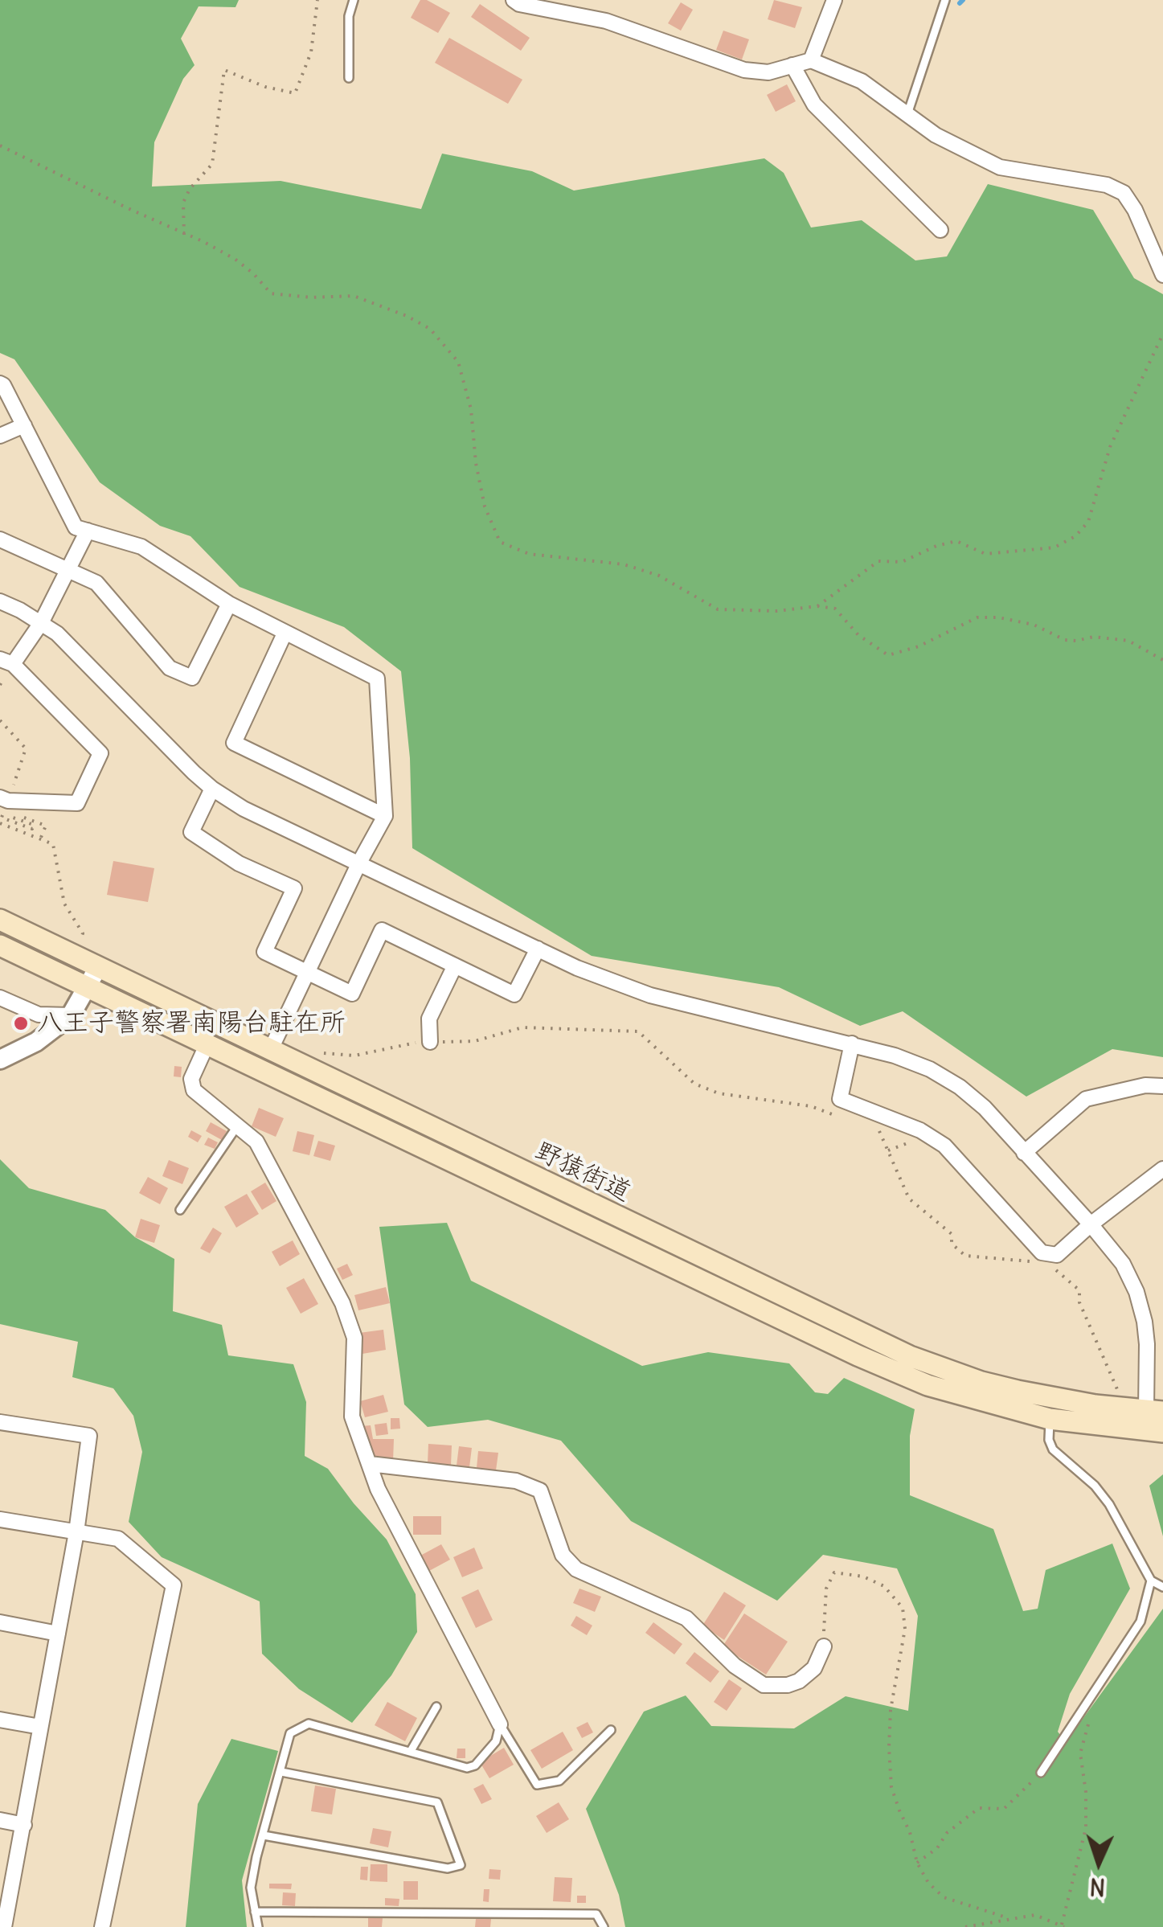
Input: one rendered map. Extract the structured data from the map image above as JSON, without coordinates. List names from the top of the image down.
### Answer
{
  "streets": {
    "main road": ["野猿街道"]
  },
  "places": ["八王子警察署南陽台駐在所"],
  "north": "bottom"
}
